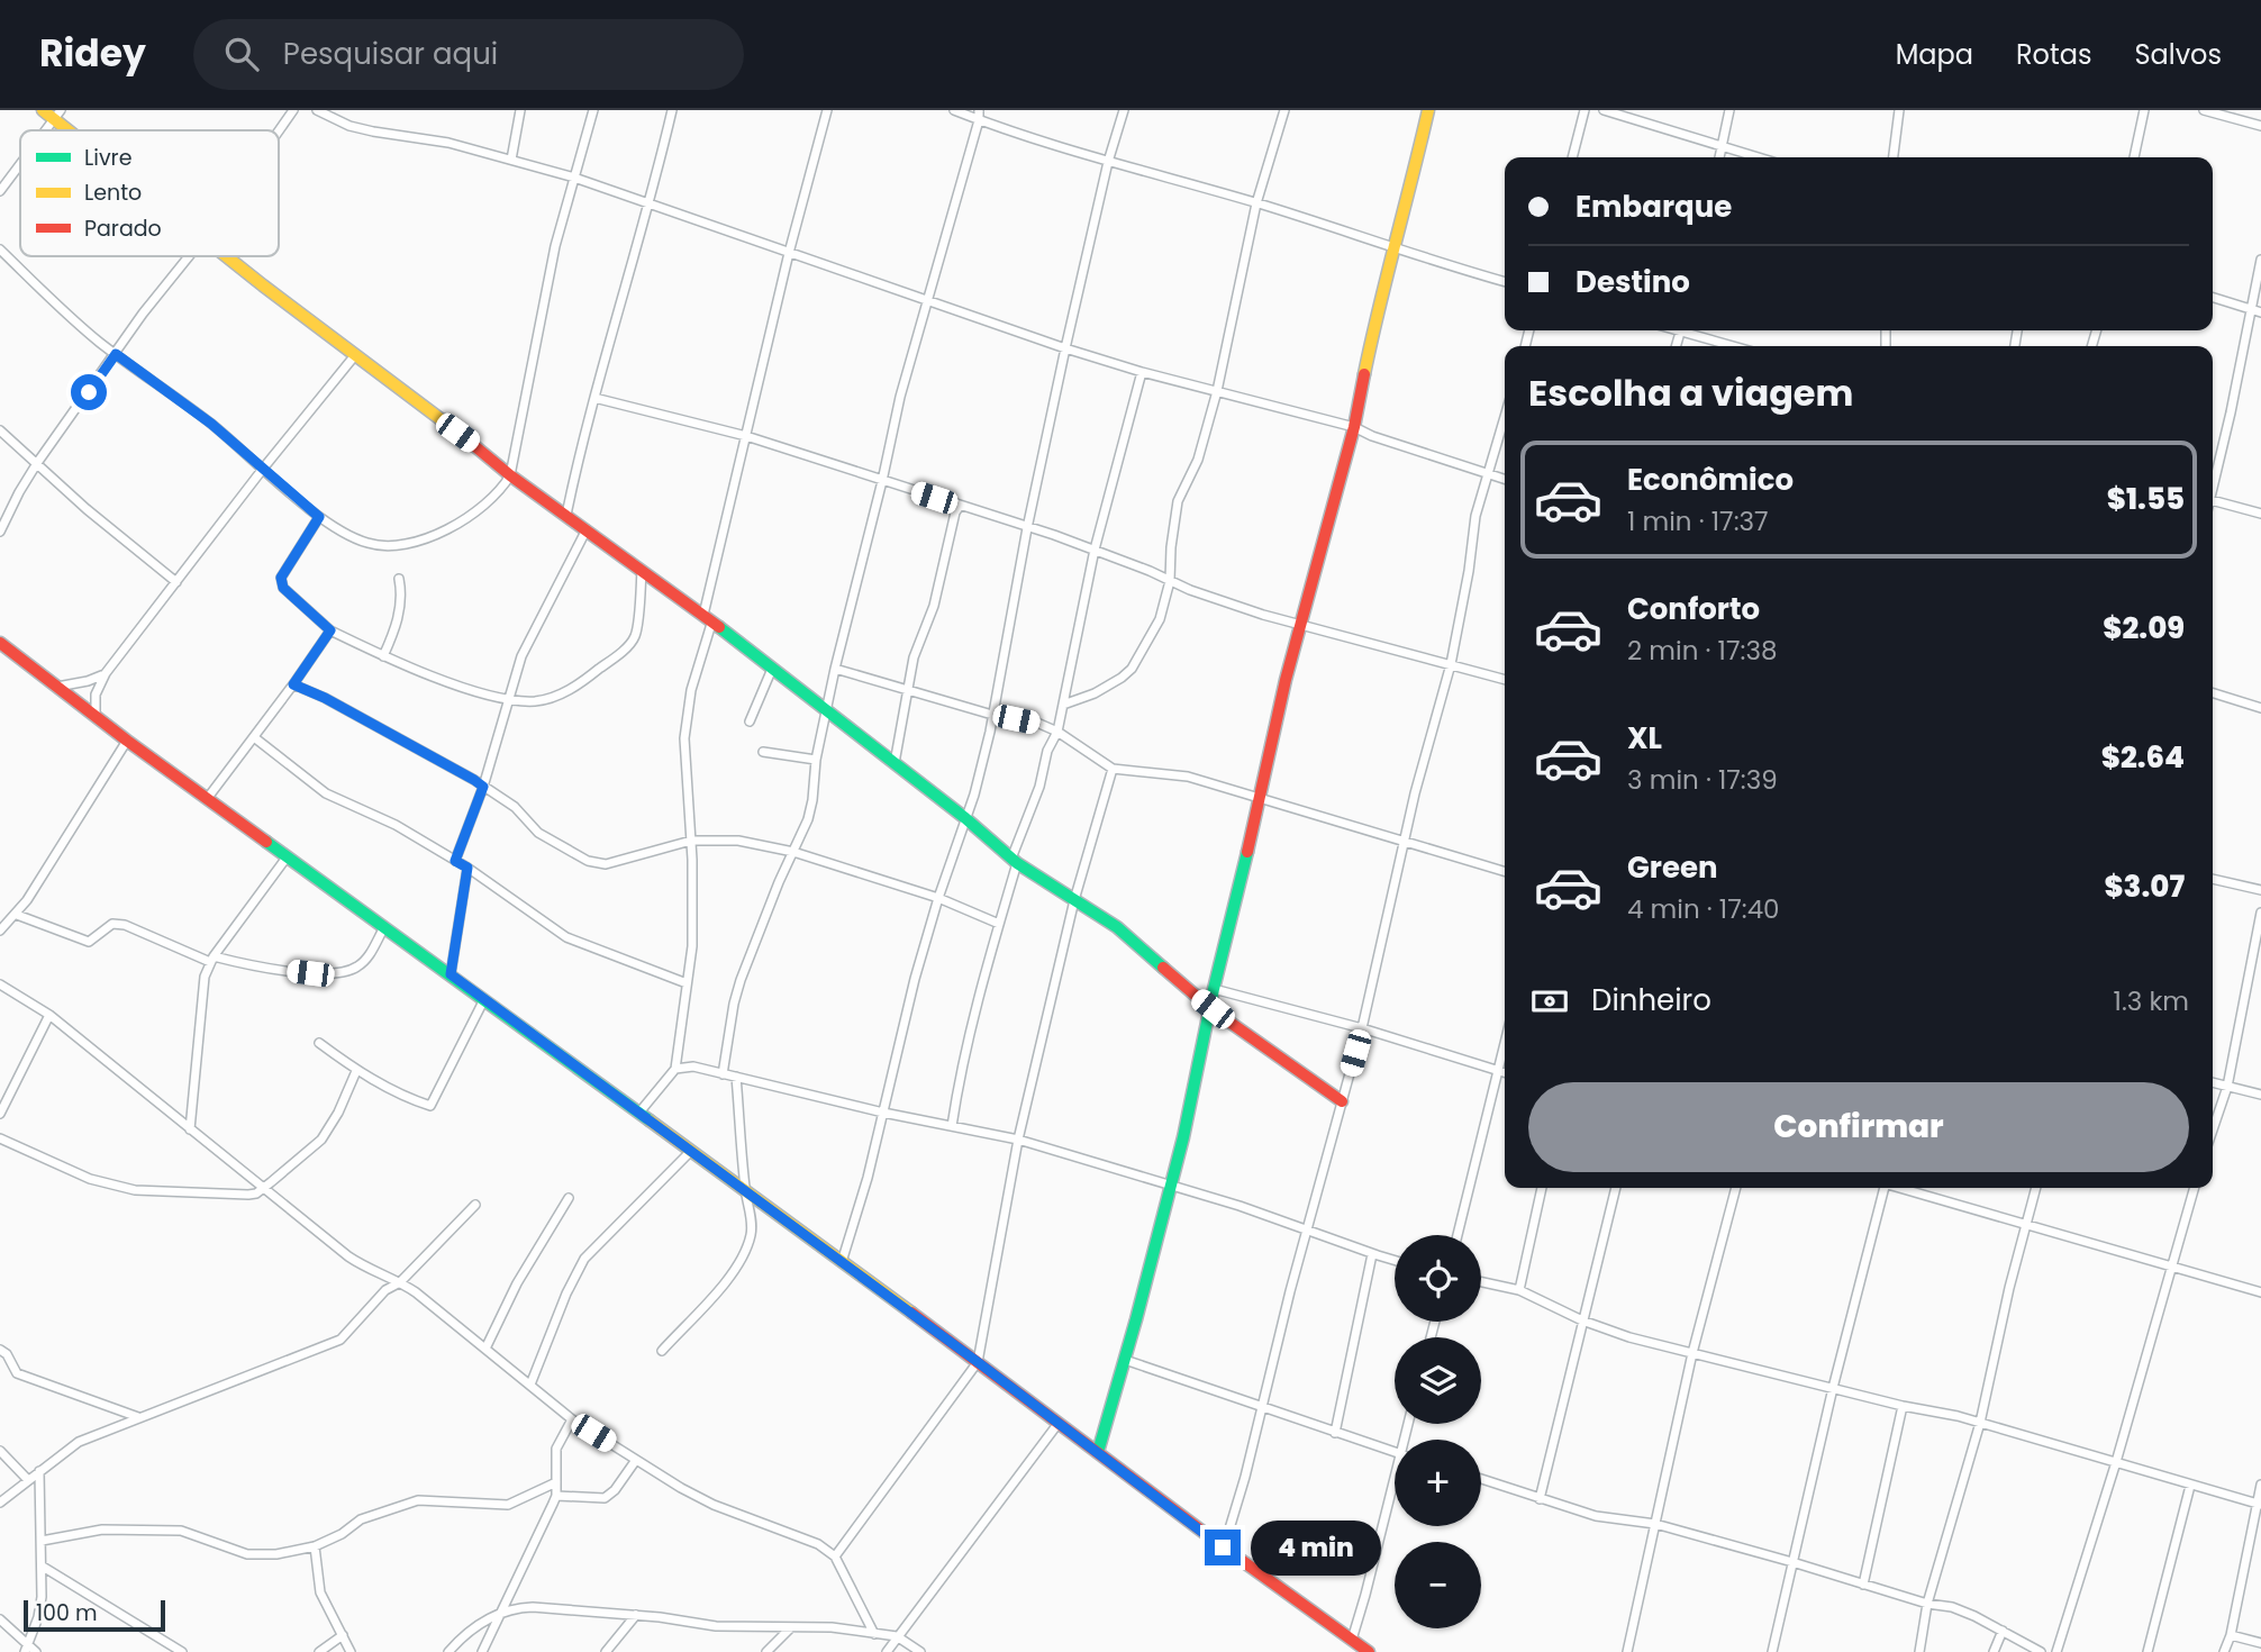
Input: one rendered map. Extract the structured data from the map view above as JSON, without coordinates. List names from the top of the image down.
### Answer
{
  "legend": ["Livre", "Lento", "Parado"],
  "scale_bar": "100 m",
  "page": {
    "header": "Ridey",
    "search": "Pesquisar aqui",
    "nav": ["Mapa", "Rotas", "Salvos"],
    "banner": ["Embarque", "Destino"],
    "heading": "Escolha a viagem",
    "list": [
      {
        "name": "Econômico",
        "note": "1 min · 17:37",
        "value": "$1.55"
      },
      {
        "name": "Conforto",
        "note": "2 min · 17:38",
        "value": "$2.09"
      },
      {
        "name": "XL",
        "note": "3 min · 17:39",
        "value": "$2.64"
      },
      {
        "name": "Green",
        "note": "4 min · 17:40",
        "value": "$3.07"
      }
    ],
    "pay": ["Dinheiro", "1.3 km"],
    "buttons": "Confirmar",
    "map_buttons": ["+", "−"],
    "bubble": "4 min",
    "scale": "100 m"
  }
}
